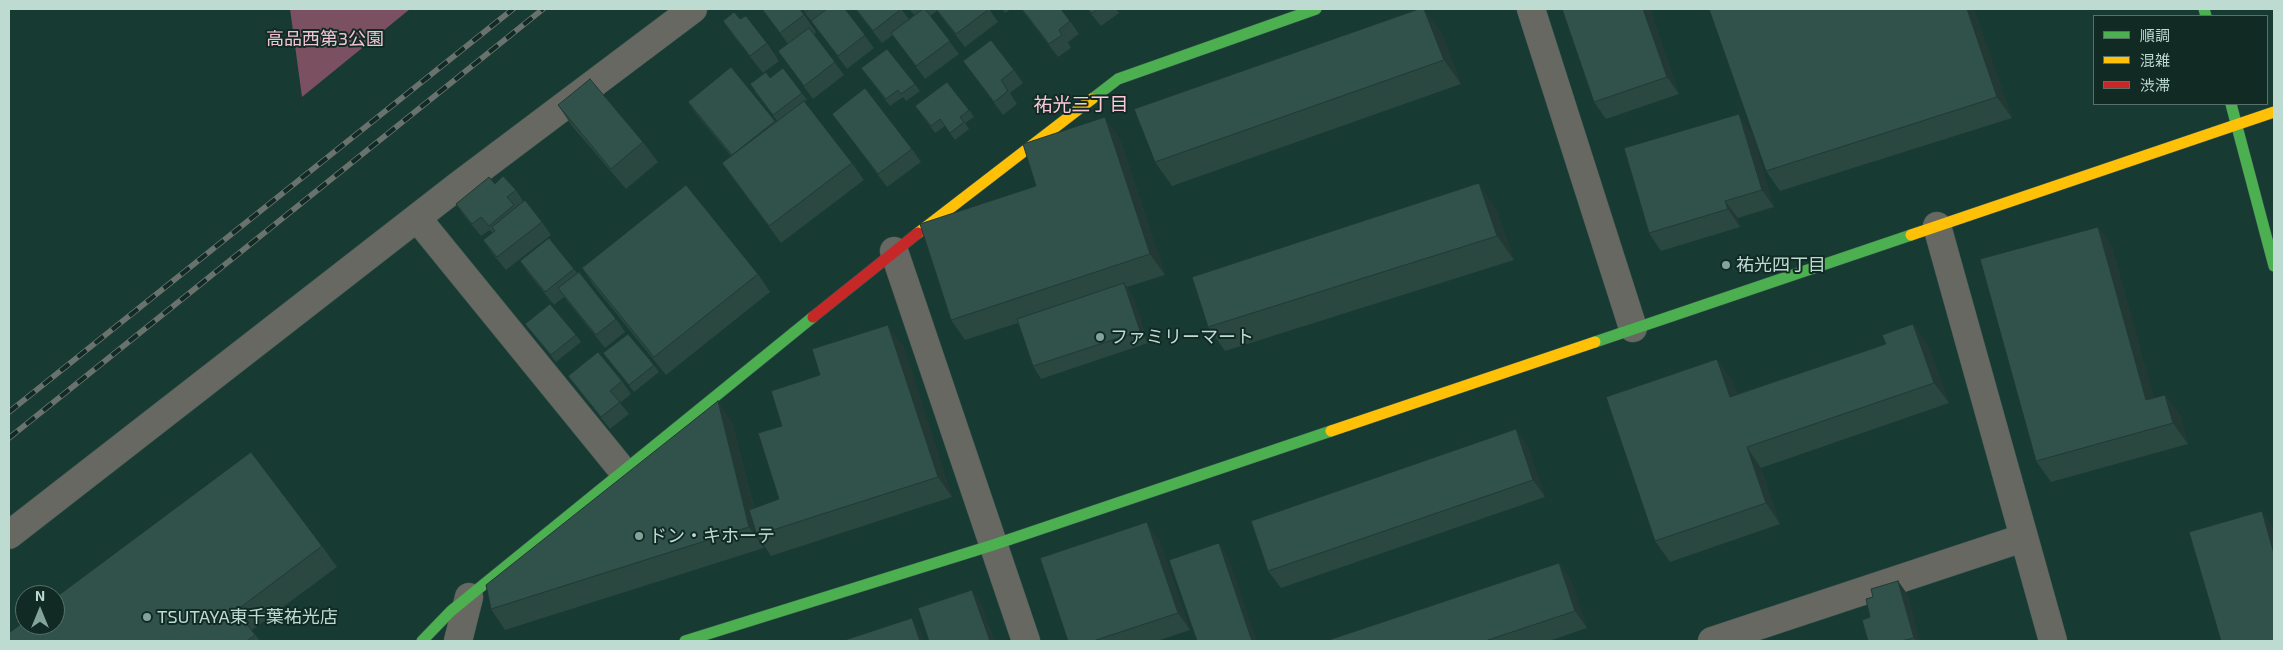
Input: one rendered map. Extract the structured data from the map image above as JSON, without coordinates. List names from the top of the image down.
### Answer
{
  "districts": ["祐光三丁目"],
  "parks": ["高品西第3公園"],
  "places": [
    "祐光四丁目",
    "ファミリーマート",
    "ドン・キホーテ",
    "TSUTAYA東千葉祐光店"
  ],
  "legend": ["順調", "混雑", "渋滞"],
  "north": "top"
}
